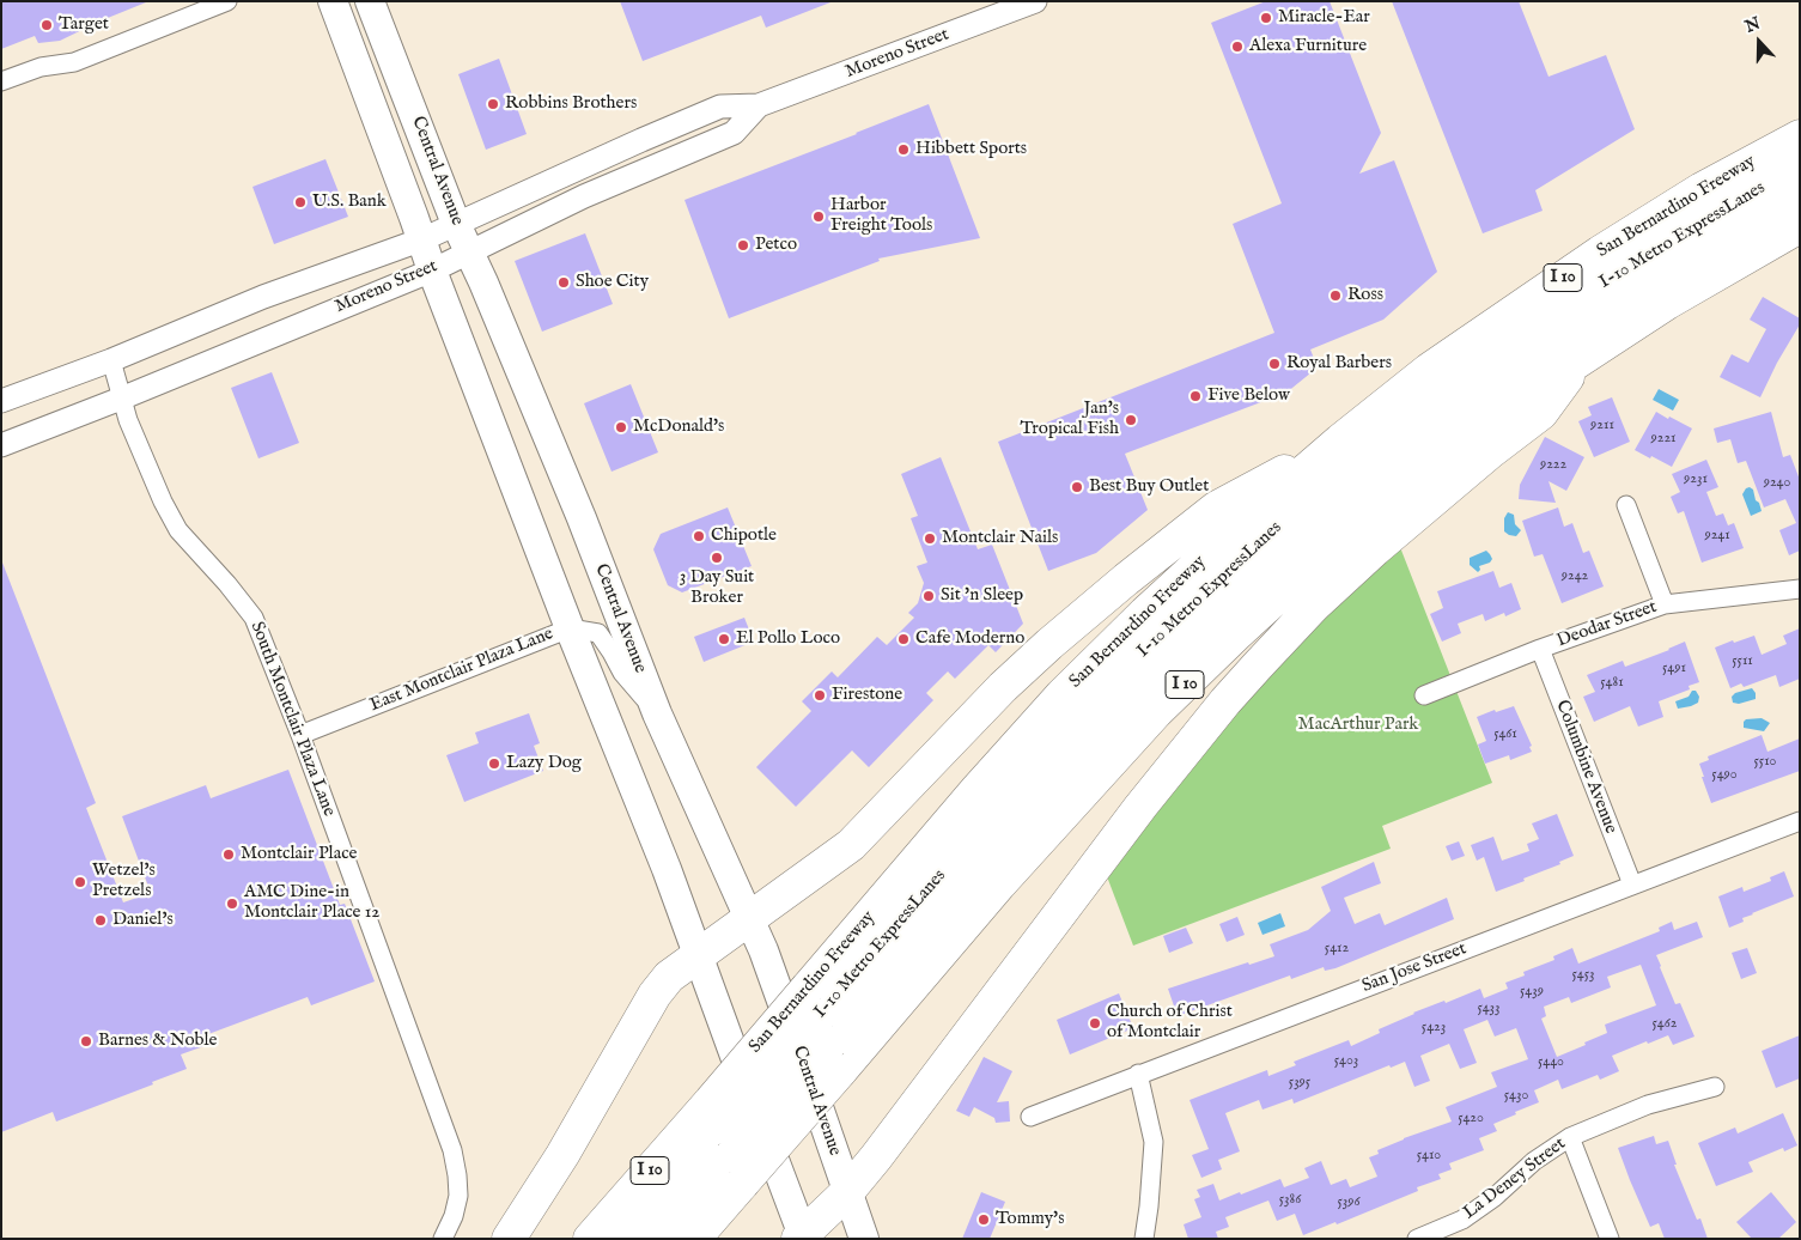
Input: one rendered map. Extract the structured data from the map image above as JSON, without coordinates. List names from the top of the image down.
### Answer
{
  "streets": {
    "highway": ["San Bernardino Freeway", "I-10 Metro ExpressLanes", "I 10"],
    "main road": ["Central Avenue"],
    "street": [
      "Moreno Street",
      "Deodar Street",
      "East Montclair Plaza Lane",
      "South Montclair Plaza Lane",
      "Columbine Avenue",
      "San Jose Street",
      "La Deney Street"
    ]
  },
  "crossings": [
    ["Moreno Street", "Central Avenue"],
    ["Moreno Street", "South Montclair Plaza Lane"],
    ["Central Avenue", "East Montclair Plaza Lane"],
    ["San Bernardino Freeway", "I-10 Metro ExpressLanes"],
    ["Deodar Street", "Columbine Avenue"],
    ["East Montclair Plaza Lane", "South Montclair Plaza Lane"],
    ["Columbine Avenue", "San Jose Street"]
  ],
  "parks": ["MacArthur Park"],
  "places": [
    "Miracle-Ear",
    "Target",
    "Alexa Furniture",
    "Robbins Brothers",
    "Hibbett Sports",
    "U.S. Bank",
    "Harbor Freight Tools",
    "Petco",
    "Shoe City",
    "Ross",
    "Royal Barbers",
    "Five Below",
    "Jan's Tropical Fish",
    "McDonald's",
    "Best Buy Outlet",
    "Chipotle",
    "Montclair Nails",
    "3 Day Suit Broker",
    "Sit 'n Sleep",
    "El Pollo Loco",
    "Cafe Moderno",
    "Firestone",
    "Lazy Dog",
    "Montclair Place",
    "Wetzel's Pretzels",
    "AMC Dine-in Montclair Place 12",
    "Daniel's",
    "Church of Christ of Montclair",
    "Barnes & Noble",
    "Tommy's"
  ],
  "house_numbers": [
    "9211",
    "9221",
    "9222",
    "9231",
    "9240",
    "9241",
    "9242",
    "5511",
    "5491",
    "5481",
    "5461",
    "5510",
    "5490",
    "5412",
    "5453",
    "5439",
    "5433",
    "5462",
    "5423",
    "5403",
    "5440",
    "5395",
    "5430",
    "5420",
    "5410",
    "5386",
    "5396"
  ],
  "north": "top"
}
